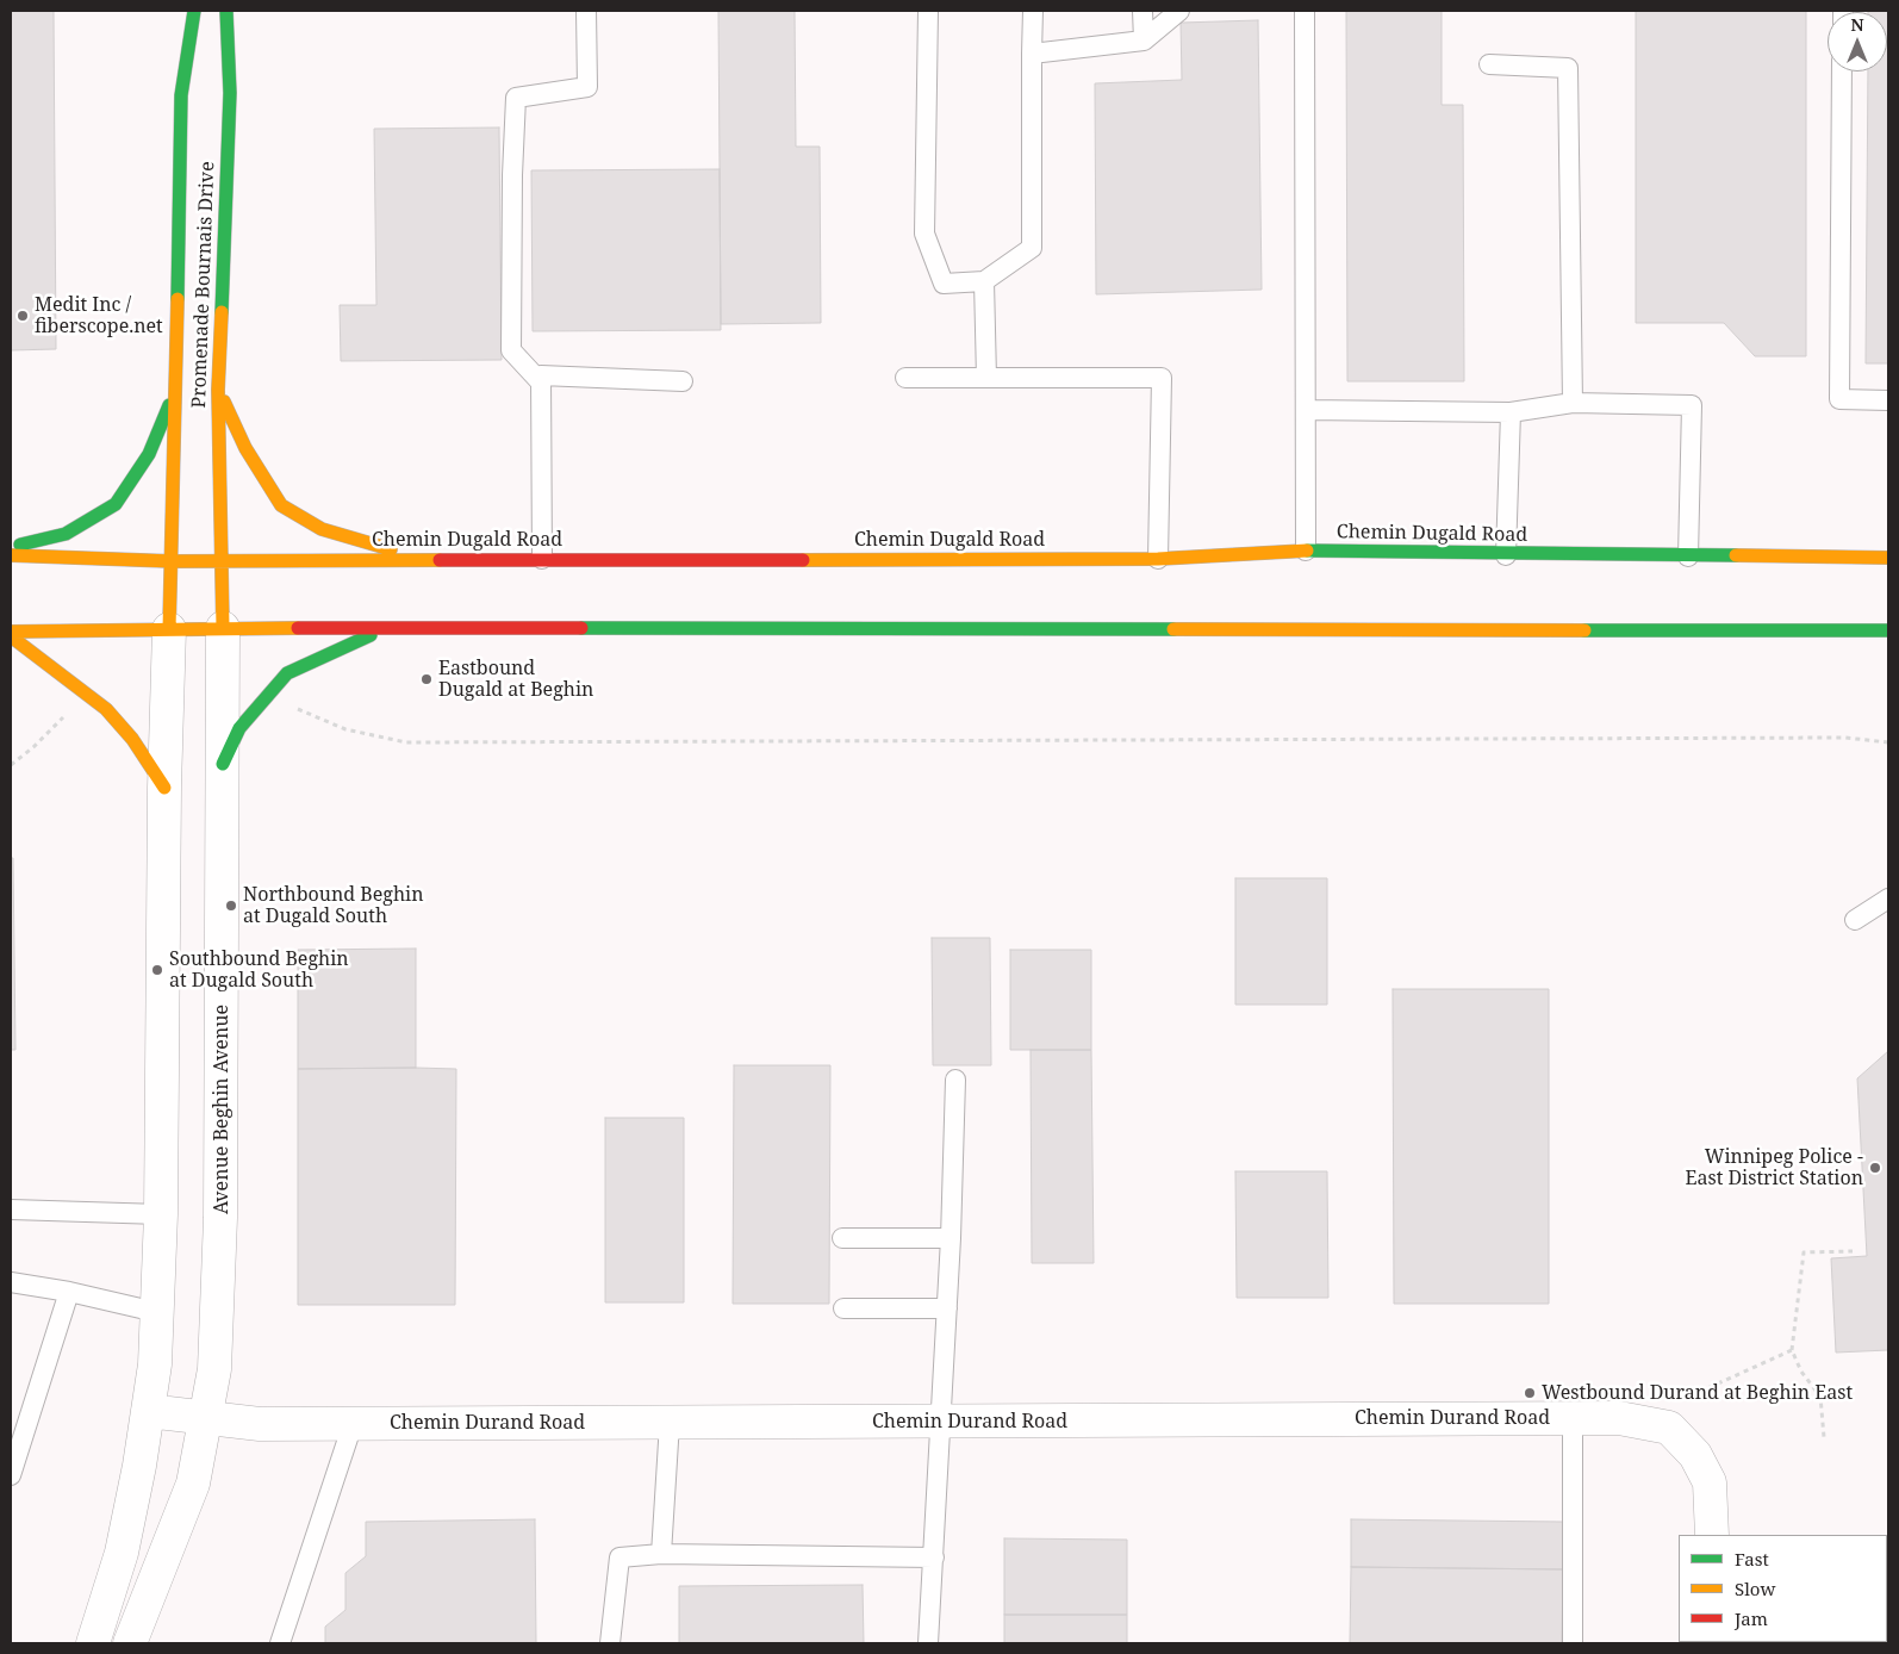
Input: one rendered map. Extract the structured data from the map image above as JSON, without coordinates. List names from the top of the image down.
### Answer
{
  "streets": {
    "main road": ["Promenade Bournais Drive", "Chemin Dugald Road", "Avenue Beghin Avenue"],
    "street": ["Chemin Durand Road"]
  },
  "crossings": [
    ["Promenade Bournais Drive", "Chemin Dugald Road"],
    ["Promenade Bournais Drive", "Avenue Beghin Avenue"],
    ["Chemin Dugald Road", "Avenue Beghin Avenue"],
    ["Avenue Beghin Avenue", "Chemin Durand Road"]
  ],
  "places": [
    "Medit Inc / fiberscope.net",
    "Eastbound Dugald at Beghin",
    "Northbound Beghin at Dugald South",
    "Southbound Beghin at Dugald South",
    "Winnipeg Police - East District Station",
    "Westbound Durand at Beghin East"
  ],
  "legend": ["Fast", "Slow", "Jam"],
  "north": "top"
}
